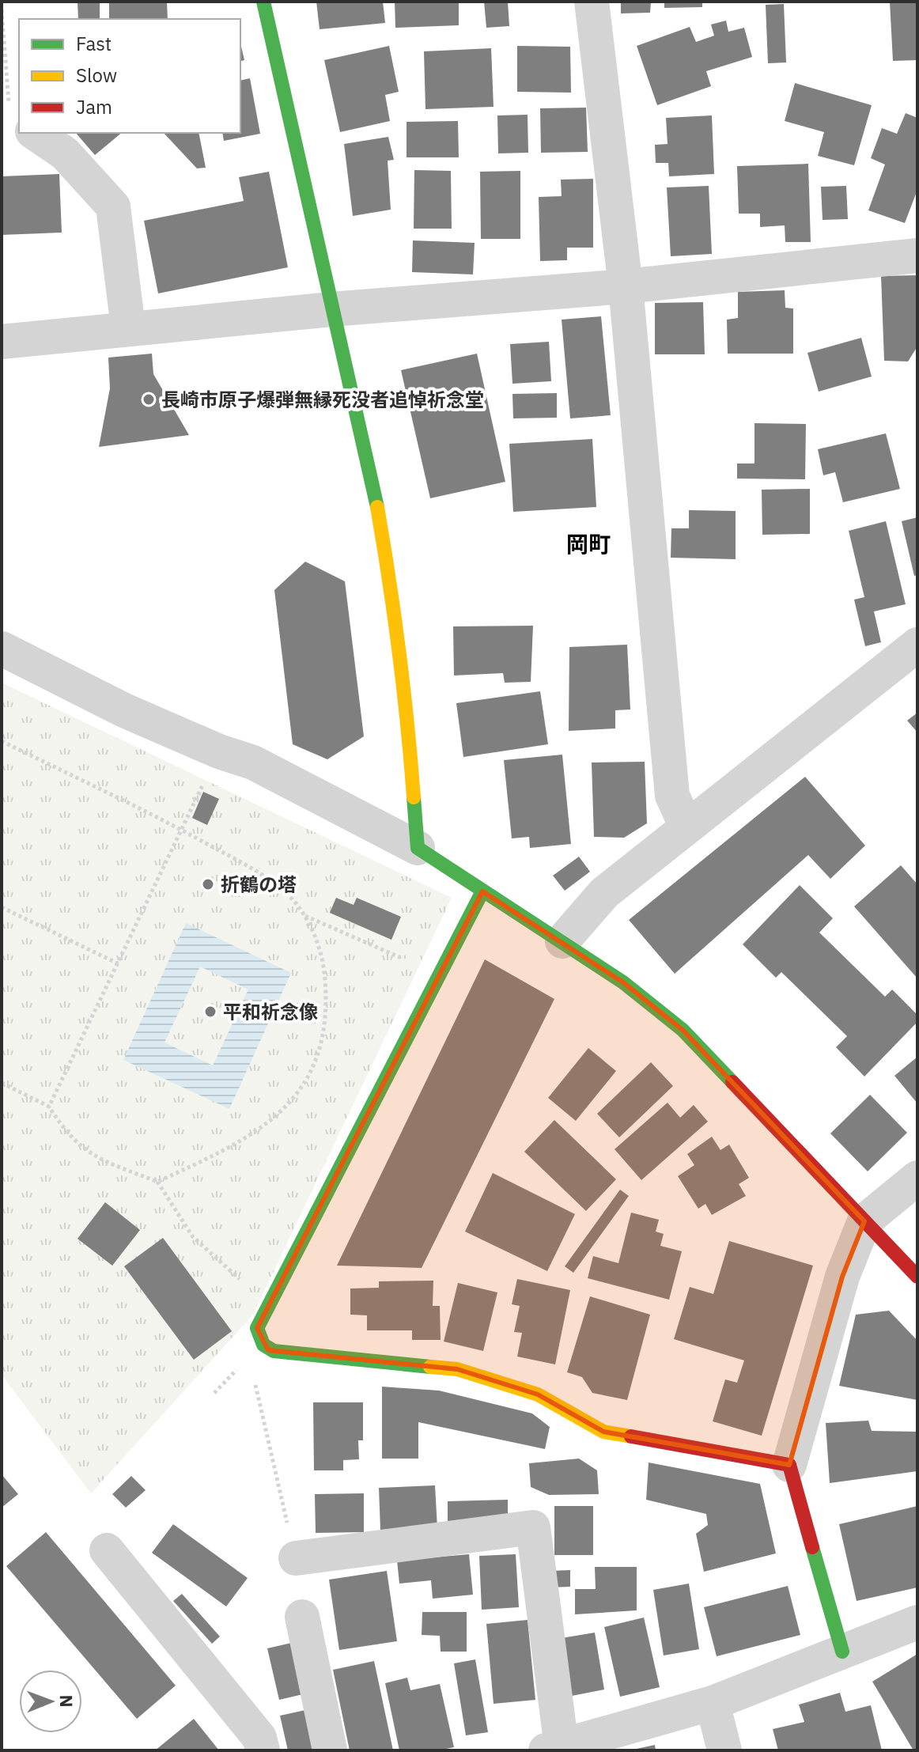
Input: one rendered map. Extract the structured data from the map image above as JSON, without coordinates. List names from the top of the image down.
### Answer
{
  "districts": ["岡町"],
  "places": ["長崎市原子爆弾無縁死没者追悼祈念堂", "折鶴の塔", "平和祈念像"],
  "legend": ["Fast", "Slow", "Jam"],
  "north": "right"
}
